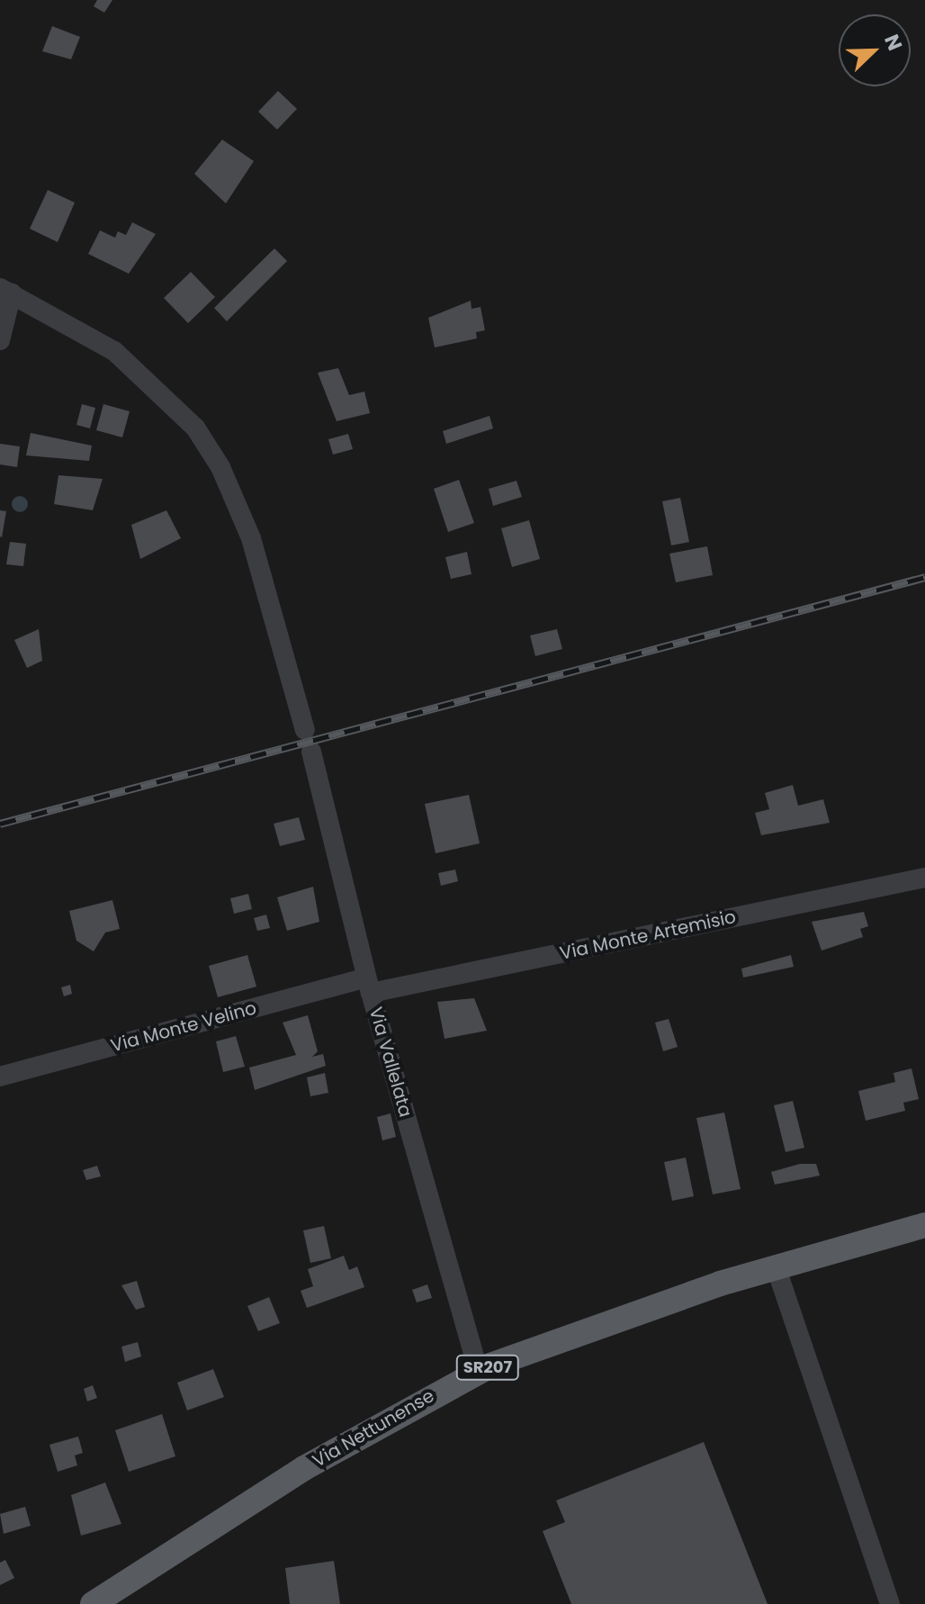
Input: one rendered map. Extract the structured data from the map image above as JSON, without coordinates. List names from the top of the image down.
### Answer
{
  "streets": {
    "main road": ["SR207", "Via Nettunense"],
    "street": ["Via Monte Artemisio", "Via Monte Velino", "Via Vallelata"]
  },
  "crossings": [
    ["Via Monte Artemisio", "Via Monte Velino"],
    ["Via Monte Artemisio", "Via Vallelata"],
    ["Via Monte Velino", "Via Vallelata"],
    ["Via Vallelata", "Via Nettunense"]
  ],
  "north": "top right"
}
